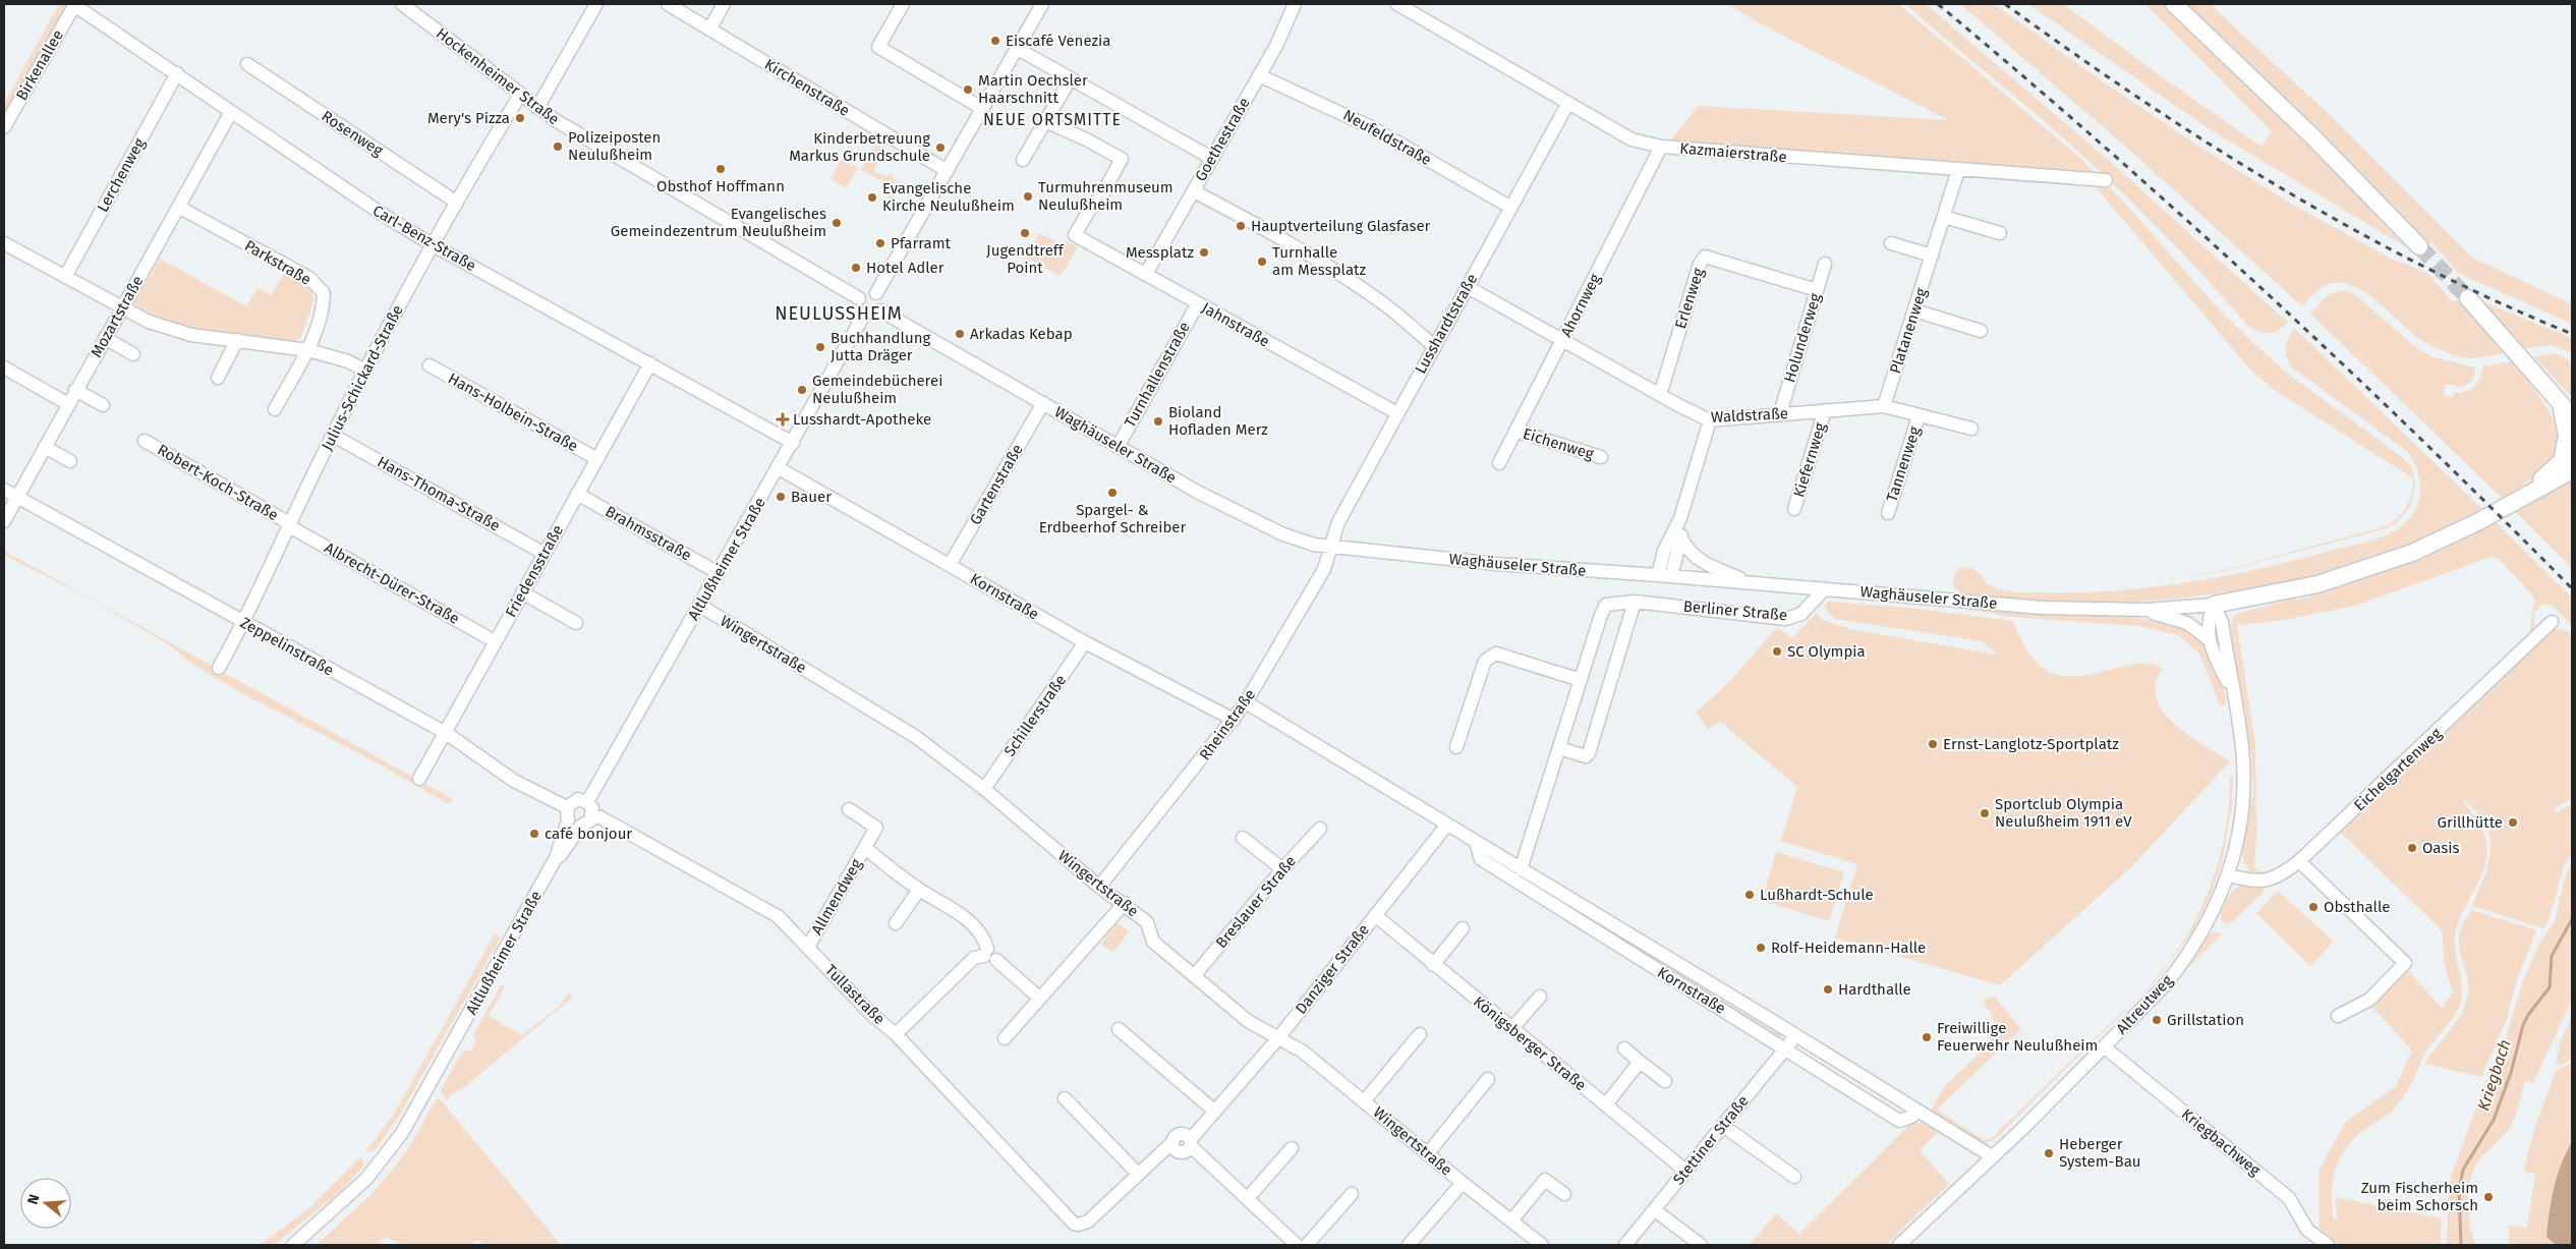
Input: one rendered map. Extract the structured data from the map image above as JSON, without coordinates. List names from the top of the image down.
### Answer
{
  "streets": {
    "street": [
      "Birkenallee",
      "Hockenheimer Straße",
      "Kirchenstraße",
      "Rosenweg",
      "Neufeldstraße",
      "Goethestraße",
      "Kazmaierstraße",
      "Lerchenweg",
      "Carl-Benz-Straße",
      "Parkstraße",
      "Erlenweg",
      "Ahornweg",
      "Mozartstraße",
      "Lusshardtstraße",
      "Jahnstraße",
      "Platanenweg",
      "Holunderweg",
      "Turnhallenstraße",
      "Julius-Schickard-Straße",
      "Hans-Holbein-Straße",
      "Waldstraße",
      "Eichenweg",
      "Waghäuseler Straße",
      "Kiefernweg",
      "Tannenweg",
      "Robert-Koch-Straße",
      "Gartenstraße",
      "Hans-Thoma-Straße",
      "Brahmsstraße",
      "Altlußheimer Straße",
      "Friedensstraße",
      "Albrecht-Dürer-Straße",
      "Kornstraße",
      "Berliner Straße",
      "Wingertstraße",
      "Zeppelinstraße",
      "Schillerstraße",
      "Rheinstraße",
      "Eichelgartenweg",
      "Allmendweg",
      "Breslauer Straße",
      "Danziger Straße",
      "Tullastraße",
      "Altreutweg",
      "Königsberger Straße",
      "Stettiner Straße",
      "Kriegbachweg"
    ]
  },
  "crossings": [
    ["Birkenallee", "Carl-Benz-Straße"],
    ["Hockenheimer Straße", "Julius-Schickard-Straße"],
    ["Hockenheimer Straße", "Waghäuseler Straße"],
    ["Hockenheimer Straße", "Altlußheimer Straße"],
    ["Rosenweg", "Julius-Schickard-Straße"],
    ["Neufeldstraße", "Goethestraße"],
    ["Neufeldstraße", "Lusshardtstraße"],
    ["Goethestraße", "Jahnstraße"],
    ["Kazmaierstraße", "Ahornweg"],
    ["Kazmaierstraße", "Lusshardtstraße"],
    ["Kazmaierstraße", "Platanenweg"],
    ["Lerchenweg", "Carl-Benz-Straße"],
    ["Carl-Benz-Straße", "Mozartstraße"],
    ["Carl-Benz-Straße", "Julius-Schickard-Straße"],
    ["Carl-Benz-Straße", "Altlußheimer Straße"],
    ["Carl-Benz-Straße", "Friedensstraße"],
    ["Parkstraße", "Mozartstraße"],
    ["Erlenweg", "Holunderweg"],
    ["Erlenweg", "Waldstraße"],
    ["Ahornweg", "Waldstraße"],
    ["Ahornweg", "Eichenweg"],
    ["Mozartstraße", "Zeppelinstraße"],
    ["Lusshardtstraße", "Jahnstraße"],
    ["Lusshardtstraße", "Waldstraße"],
    ["Lusshardtstraße", "Waghäuseler Straße"],
    ["Lusshardtstraße", "Rheinstraße"],
    ["Jahnstraße", "Turnhallenstraße"],
    ["Platanenweg", "Waldstraße"],
    ["Holunderweg", "Waldstraße"],
    ["Turnhallenstraße", "Waghäuseler Straße"],
    ["Julius-Schickard-Straße", "Robert-Koch-Straße"],
    ["Julius-Schickard-Straße", "Hans-Thoma-Straße"],
    ["Julius-Schickard-Straße", "Albrecht-Dürer-Straße"],
    ["Julius-Schickard-Straße", "Zeppelinstraße"],
    ["Hans-Holbein-Straße", "Friedensstraße"],
    ["Waldstraße", "Kiefernweg"],
    ["Waldstraße", "Tannenweg"],
    ["Waghäuseler Straße", "Gartenstraße"],
    ["Waghäuseler Straße", "Altlußheimer Straße"],
    ["Waghäuseler Straße", "Berliner Straße"],
    ["Waghäuseler Straße", "Rheinstraße"],
    ["Waghäuseler Straße", "Altreutweg"],
    ["Robert-Koch-Straße", "Albrecht-Dürer-Straße"],
    ["Gartenstraße", "Kornstraße"],
    ["Hans-Thoma-Straße", "Friedensstraße"],
    ["Brahmsstraße", "Altlußheimer Straße"],
    ["Brahmsstraße", "Friedensstraße"],
    ["Altlußheimer Straße", "Kornstraße"],
    ["Altlußheimer Straße", "Wingertstraße"],
    ["Altlußheimer Straße", "Zeppelinstraße"],
    ["Altlußheimer Straße", "Tullastraße"],
    ["Friedensstraße", "Albrecht-Dürer-Straße"],
    ["Friedensstraße", "Zeppelinstraße"],
    ["Kornstraße", "Berliner Straße"],
    ["Kornstraße", "Schillerstraße"],
    ["Kornstraße", "Rheinstraße"],
    ["Kornstraße", "Danziger Straße"],
    ["Kornstraße", "Altreutweg"],
    ["Kornstraße", "Stettiner Straße"],
    ["Wingertstraße", "Schillerstraße"],
    ["Wingertstraße", "Rheinstraße"],
    ["Wingertstraße", "Breslauer Straße"],
    ["Wingertstraße", "Danziger Straße"],
    ["Zeppelinstraße", "Tullastraße"],
    ["Eichelgartenweg", "Altreutweg"],
    ["Allmendweg", "Tullastraße"],
    ["Danziger Straße", "Königsberger Straße"],
    ["Altreutweg", "Kriegbachweg"],
    ["Königsberger Straße", "Stettiner Straße"]
  ],
  "districts": ["NEUE ORTSMITTE", "NEULUSSHEIM"],
  "water": ["Kriegbach"],
  "places": {
    "other": [
      "Eiscafé Venezia",
      "Martin Oechsler Haarschnitt",
      "Mery's Pizza",
      "Polizeiposten Neulußheim",
      "Kinderbetreuung Markus Grundschule",
      "Obsthof Hoffmann",
      "Turmuhrenmuseum Neulußheim",
      "Evangelische Kirche Neulußheim",
      "Evangelisches Gemeindezentrum Neulußheim",
      "Hauptverteilung Glasfaser",
      "Jugendtreff Point",
      "Pfarramt",
      "Messplatz",
      "Turnhalle am Messplatz",
      "Hotel Adler",
      "Arkadas Kebap",
      "Buchhandlung Jutta Dräger",
      "Gemeindebücherei Neulußheim",
      "Bioland Hofladen Merz",
      "Spargel- & Erdbeerhof Schreiber",
      "Bauer",
      "SC Olympia",
      "Ernst-Langlotz-Sportplatz",
      "Sportclub Olympia Neulußheim 1911 eV",
      "Grillhütte",
      "café bonjour",
      "Oasis",
      "Lußhardt-Schule",
      "Obsthalle",
      "Rolf-Heidemann-Halle",
      "Hardthalle",
      "Grillstation",
      "Freiwillige Feuerwehr Neulußheim",
      "Heberger System-Bau",
      "Zum Fischerheim beim Schorsch"
    ],
    "health": ["Lusshardt-Apotheke"]
  },
  "north": "left"
}
